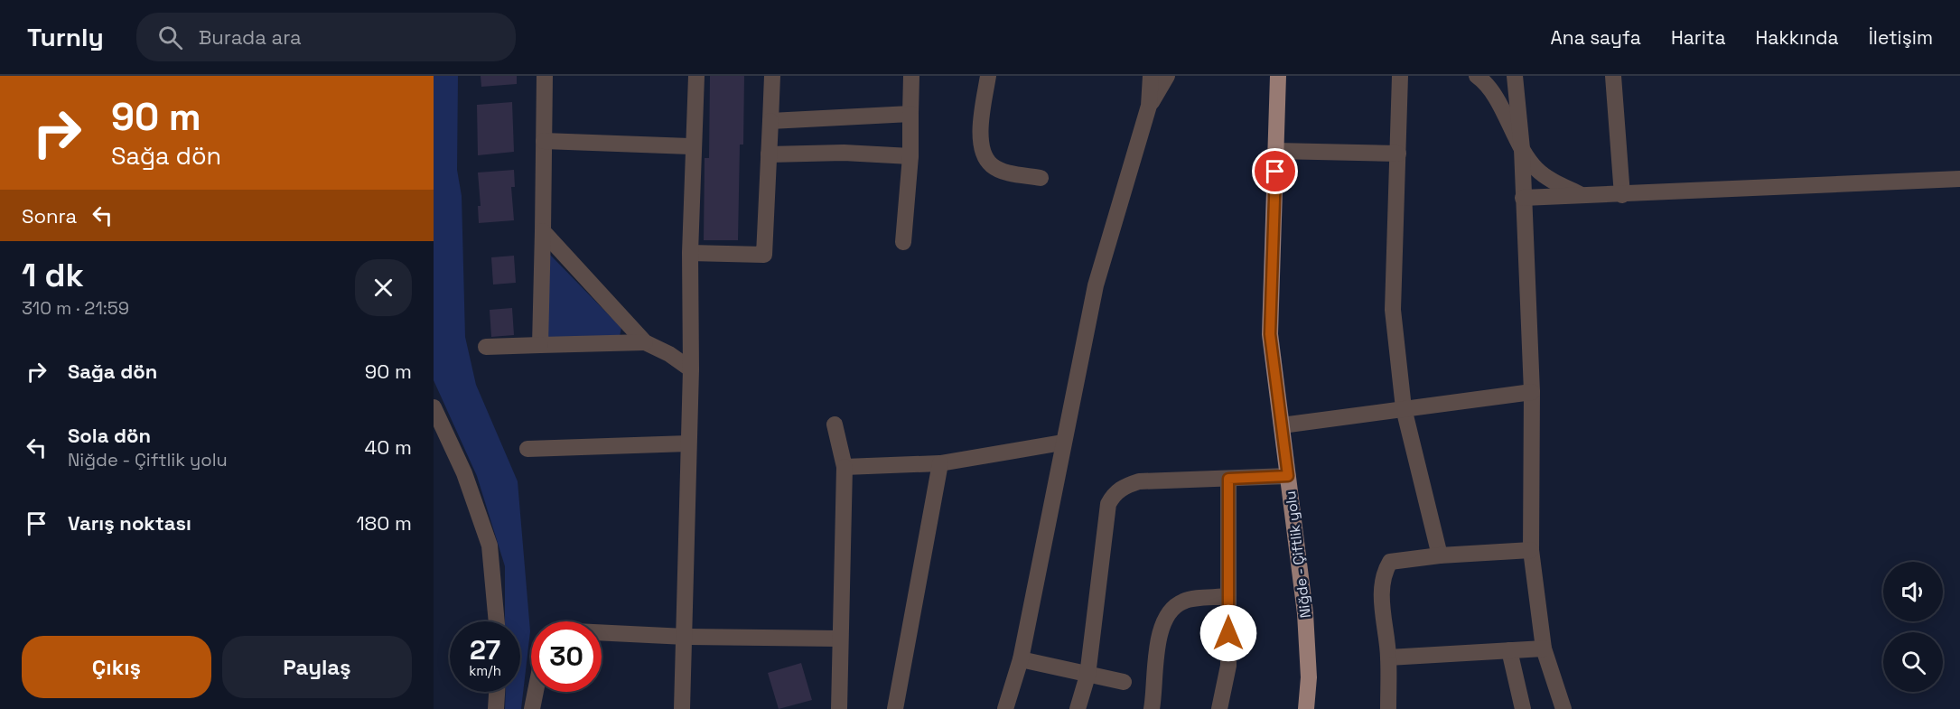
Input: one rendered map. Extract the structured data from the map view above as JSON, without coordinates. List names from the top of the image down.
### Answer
{
  "streets": {
    "main road": ["Niğde - Çiftlik yolu"]
  },
  "page": {
    "header": "Turnly",
    "search": "Burada ara",
    "nav": [
      "Ana sayfa",
      "Harita",
      "Hakkında",
      "İletişim"
    ],
    "turn": ["90 m", "Sağa dön"],
    "then": "Sonra",
    "heading": ["1 dk", "310 m · 21:59"],
    "list": [
      {
        "name": "Sağa dön",
        "value": "90 m"
      },
      {
        "name": "Sola dön",
        "note": "Niğde - Çiftlik yolu",
        "value": "40 m"
      },
      {
        "name": "Varış noktası",
        "value": "180 m"
      }
    ],
    "speed": "27 km/h",
    "limit": "30",
    "buttons": ["Çıkış", "Paylaş"]
  }
}
